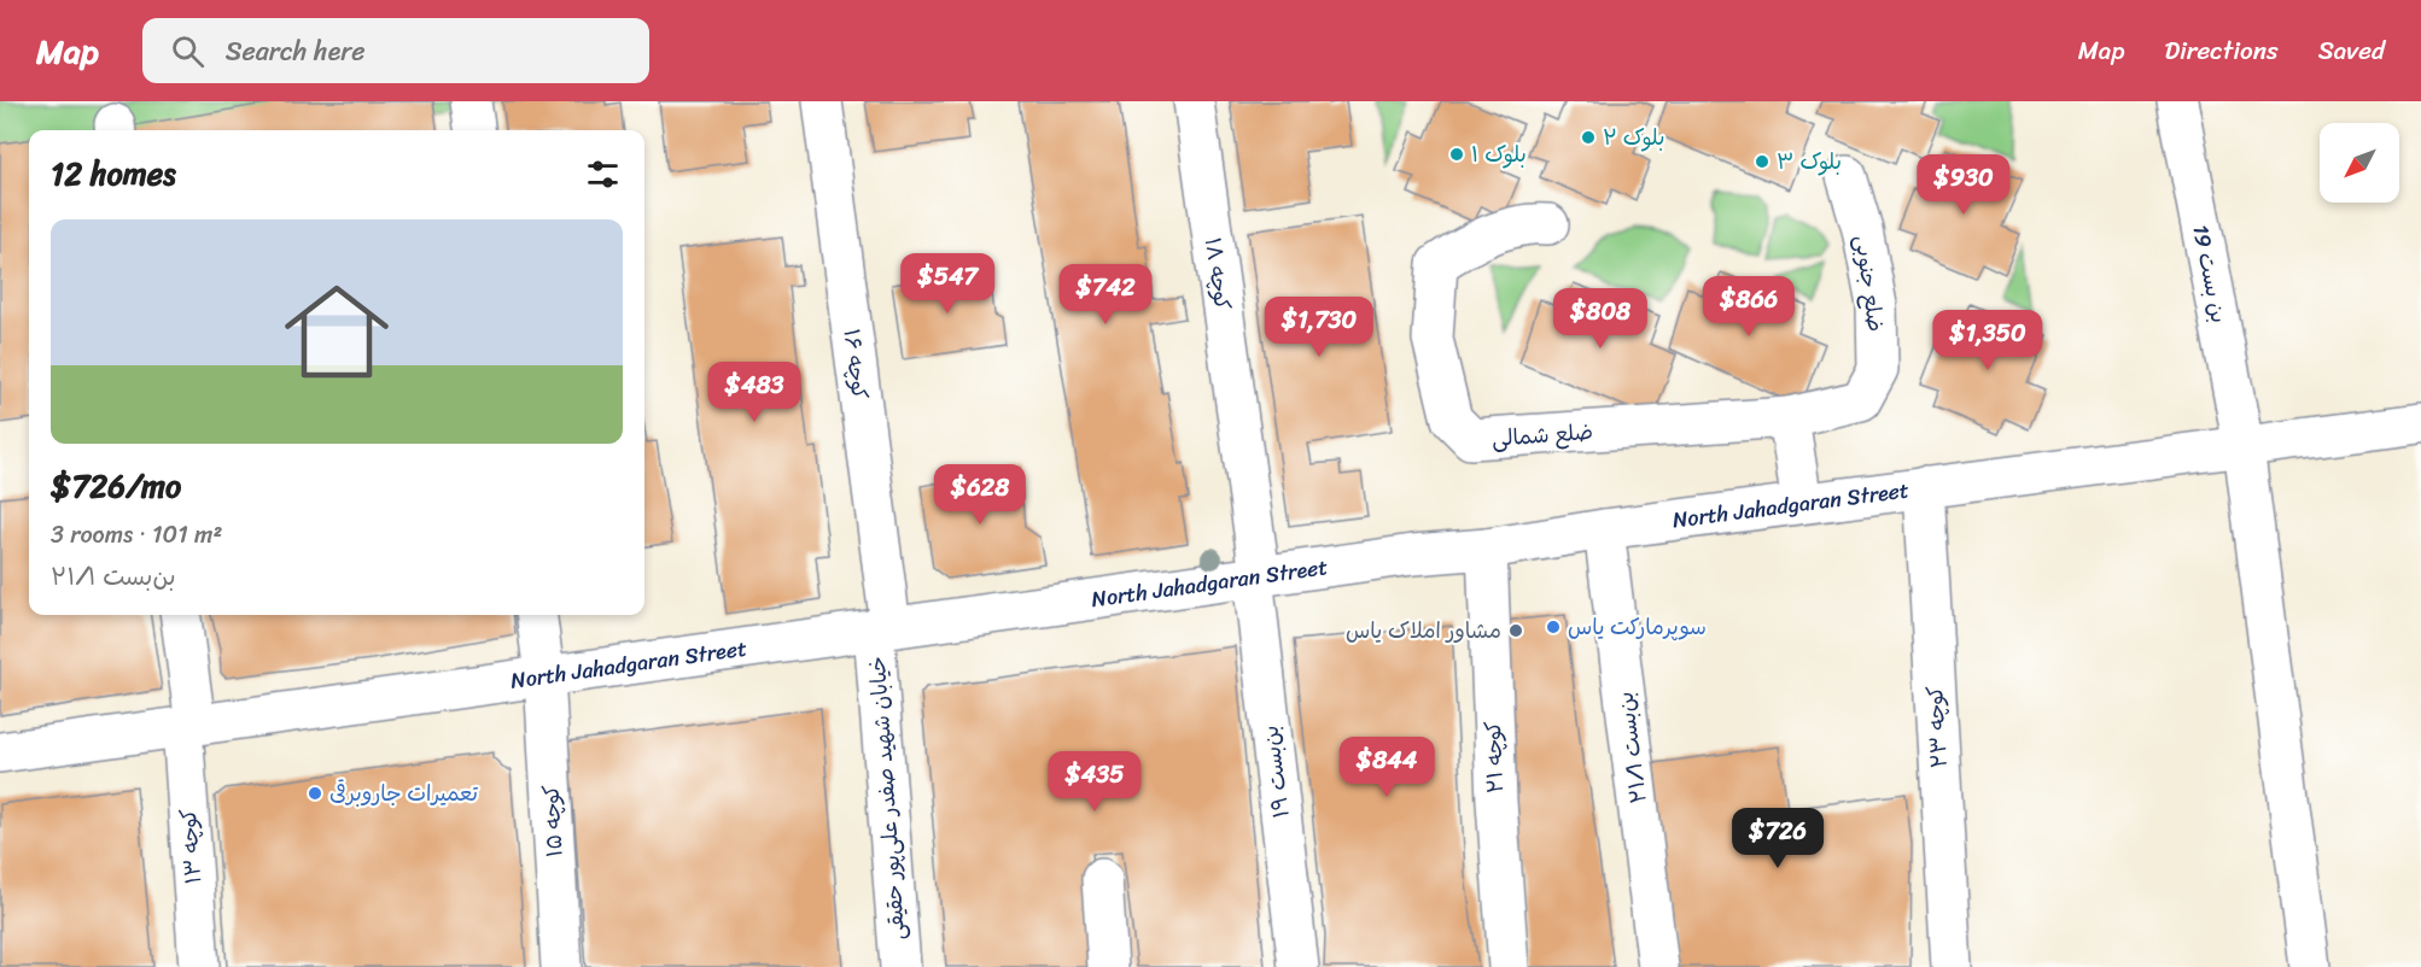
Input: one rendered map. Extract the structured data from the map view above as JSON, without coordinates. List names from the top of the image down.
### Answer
{
  "streets": {
    "street": [
      "کوچه ۱۸",
      "بن بست 19",
      "ضلع جنوبی",
      "کوچه ۱۶",
      "ضلع شمالی",
      "North Jahadgaran Street",
      "کوچه ۲۳",
      "بن‌بست ۲۱/۱",
      "کوچه ۲۱",
      "بن‌بست ۱۹",
      "خیابان شهید صفدر علی‌پور حقیقی",
      "کوچه ۱۵",
      "کوچه ۱۳"
    ]
  },
  "crossings": [
    ["کوچه ۱۸", "North Jahadgaran Street"],
    ["کوچه ۱۸", "بن‌بست ۱۹"],
    ["بن بست 19", "North Jahadgaran Street"],
    ["ضلع جنوبی", "ضلع شمالی"],
    ["کوچه ۱۶", "North Jahadgaran Street"],
    ["کوچه ۱۶", "خیابان شهید صفدر علی‌پور حقیقی"],
    ["North Jahadgaran Street", "کوچه ۲۳"],
    ["North Jahadgaran Street", "بن‌بست ۲۱/۱"],
    ["North Jahadgaran Street", "کوچه ۲۱"],
    ["North Jahadgaran Street", "بن‌بست ۱۹"],
    ["North Jahadgaran Street", "خیابان شهید صفدر علی‌پور حقیقی"],
    ["North Jahadgaran Street", "کوچه ۱۵"],
    ["North Jahadgaran Street", "کوچه ۱۳"]
  ],
  "places": [
    "بلوک ۲",
    "بلوک ۱",
    "بلوک ۳",
    "سوپرمارکت یاس",
    "مشاور املاک یاس",
    "تعمیرات جاروبرقی"
  ],
  "north": "bottom left",
  "page": {
    "header": "Map",
    "search": "Search here",
    "nav": ["Map", "Directions", "Saved"],
    "heading": "12 homes",
    "price": [
      "$930",
      "$547",
      "$742",
      "$866",
      "$808",
      "$1,730",
      "$1,350",
      "$483",
      "$628",
      "$844",
      "$435",
      "$726"
    ],
    "list": [
      {
        "name": "$726/mo",
        "note": "3 rooms · 101 m² · بن‌بست ۲۱/۱"
      }
    ]
  }
}
